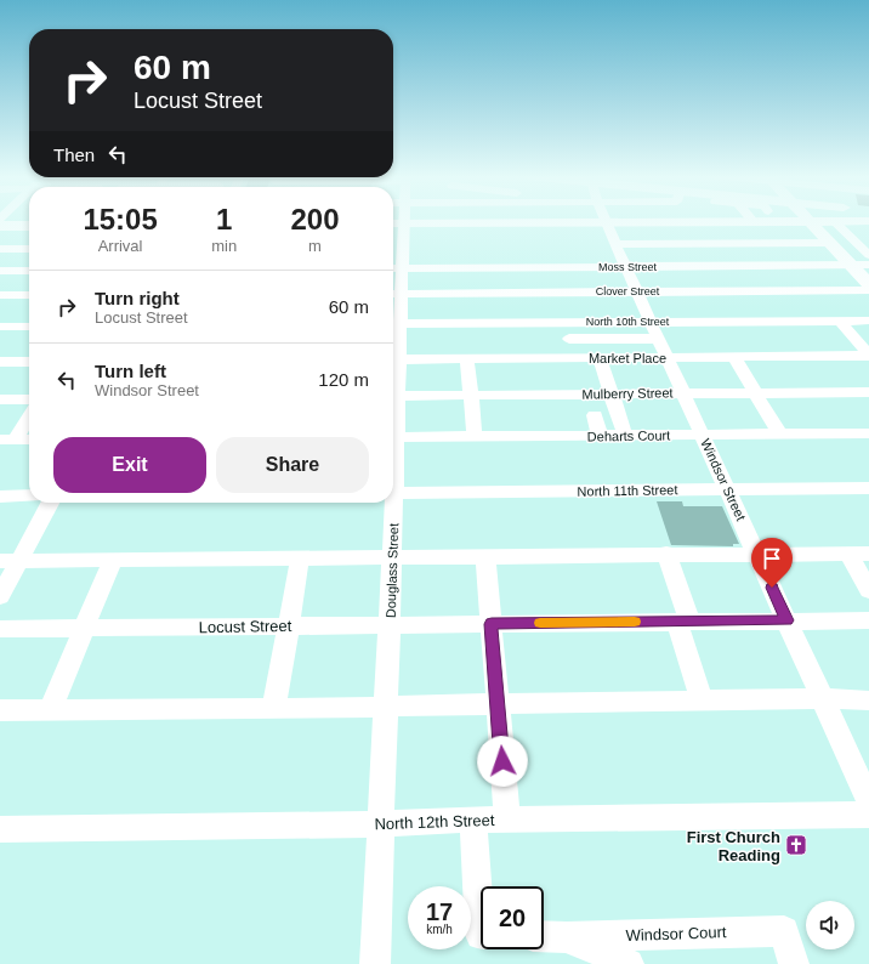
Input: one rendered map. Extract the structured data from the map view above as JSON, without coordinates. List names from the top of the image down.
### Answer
{
  "streets": {
    "street": [
      "Moss Street",
      "Clover Street",
      "North 10th Street",
      "Market Place",
      "Mulberry Street",
      "Deharts Court",
      "Windsor Street",
      "North 11th Street",
      "Douglass Street",
      "Locust Street",
      "North 12th Street",
      "Windsor Court"
    ]
  },
  "crossings": [
    ["Moss Street", "Windsor Street"],
    ["Moss Street", "Douglass Street"],
    ["Clover Street", "Windsor Street"],
    ["Clover Street", "Douglass Street"],
    ["North 10th Street", "Windsor Street"],
    ["North 10th Street", "Douglass Street"],
    ["Market Place", "Windsor Street"],
    ["Market Place", "Douglass Street"],
    ["Mulberry Street", "Windsor Street"],
    ["Deharts Court", "Windsor Street"],
    ["Windsor Street", "North 11th Street"],
    ["Windsor Street", "Locust Street"],
    ["Douglass Street", "Locust Street"],
    ["Douglass Street", "North 12th Street"]
  ],
  "places": {
    "church": ["First Church Reading"]
  },
  "page": {
    "turn": ["60 m", "Locust Street"],
    "then": "Then",
    "eta": [
      "15:05",
      "Arrival",
      "1",
      "min",
      "200",
      "m"
    ],
    "list": [
      {
        "name": "Turn right",
        "note": "Locust Street",
        "value": "60 m"
      },
      {
        "name": "Turn left",
        "note": "Windsor Street",
        "value": "120 m"
      }
    ],
    "buttons": ["Exit", "Share"],
    "speed": "17 km/h",
    "limit": "20"
  }
}
